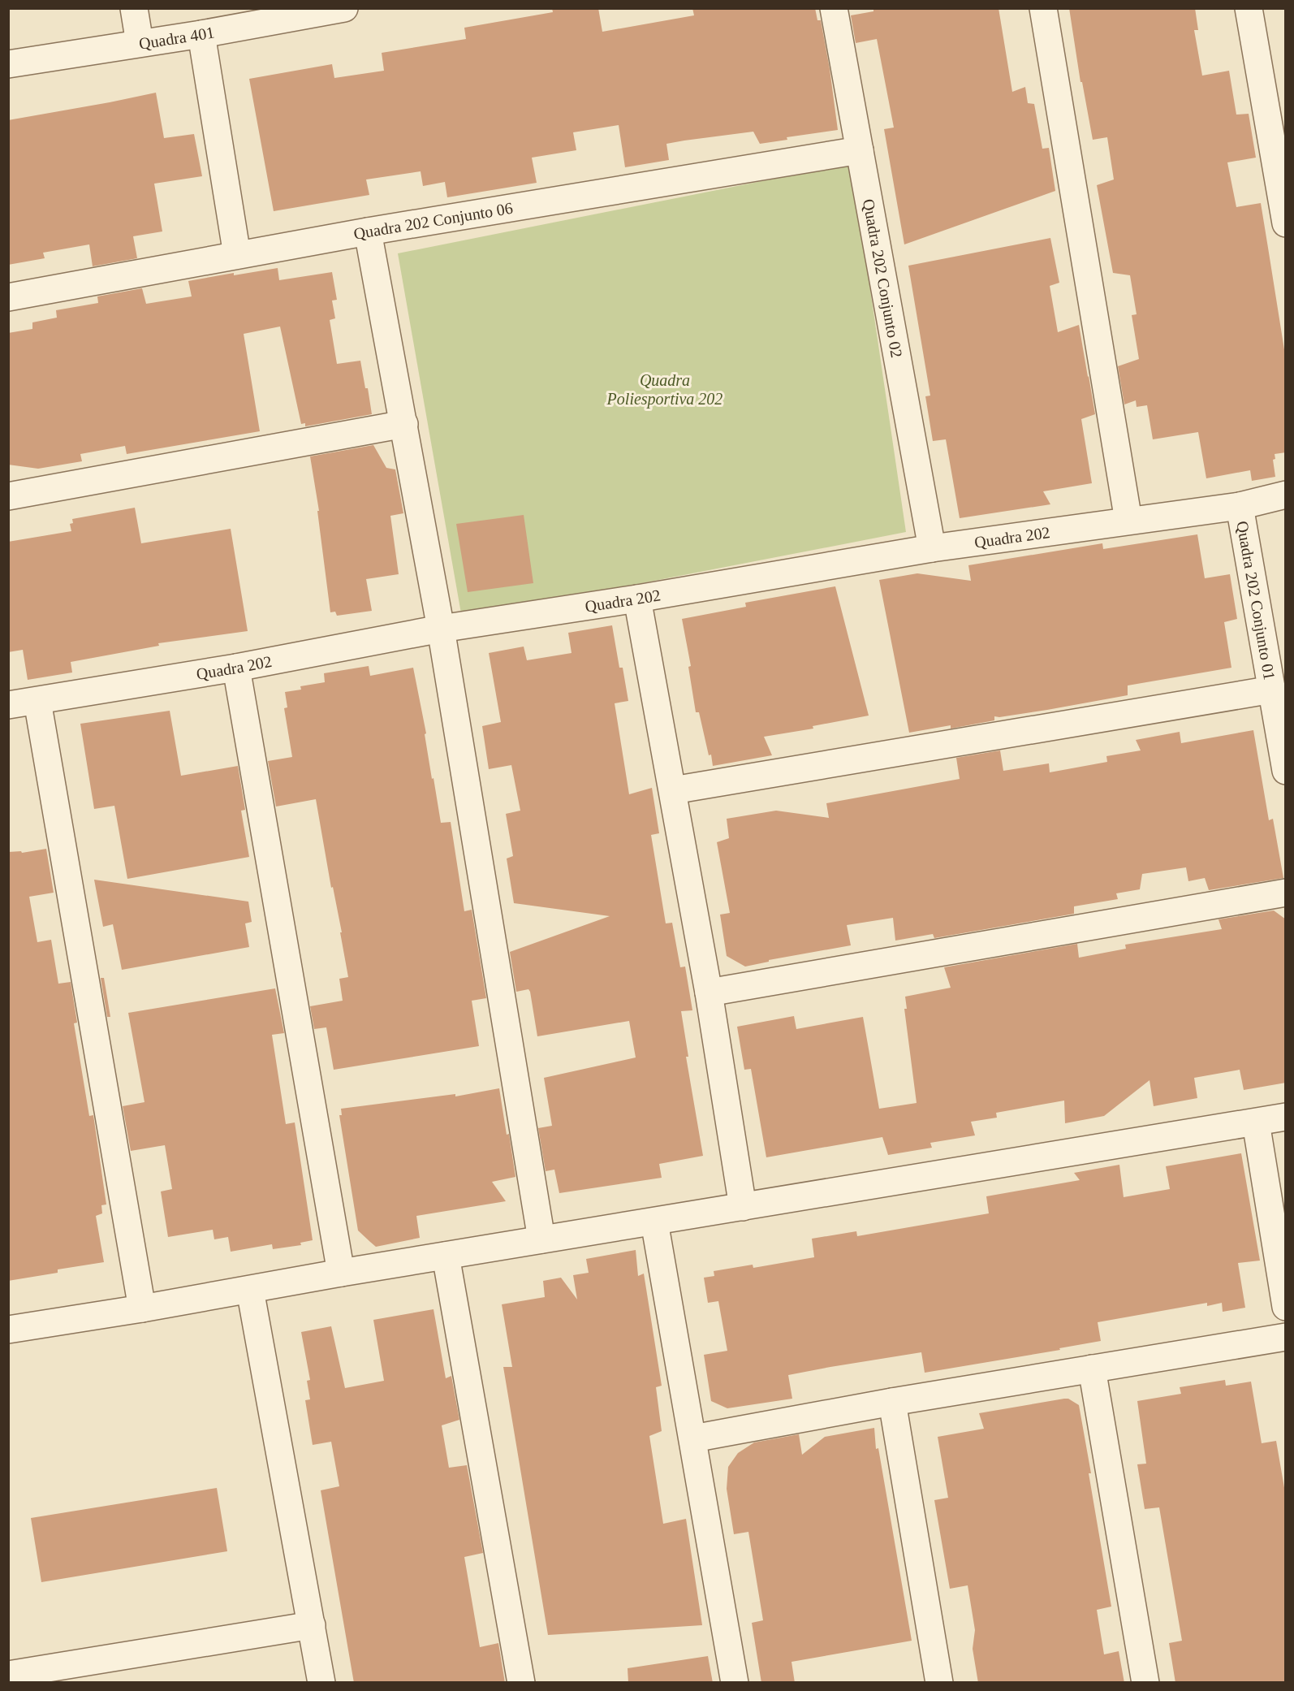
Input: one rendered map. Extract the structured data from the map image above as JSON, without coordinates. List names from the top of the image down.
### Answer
{
  "streets": {
    "street": [
      "Quadra 401",
      "Quadra 202 Conjunto 06",
      "Quadra 202 Conjunto 02",
      "Quadra 202",
      "Quadra 202 Conjunto 01"
    ]
  },
  "crossings": [
    ["Quadra 202 Conjunto 06", "Quadra 202 Conjunto 02"],
    ["Quadra 202 Conjunto 02", "Quadra 202"],
    ["Quadra 202", "Quadra 202 Conjunto 01"]
  ],
  "parks": ["Quadra Poliesportiva 202"]
}
